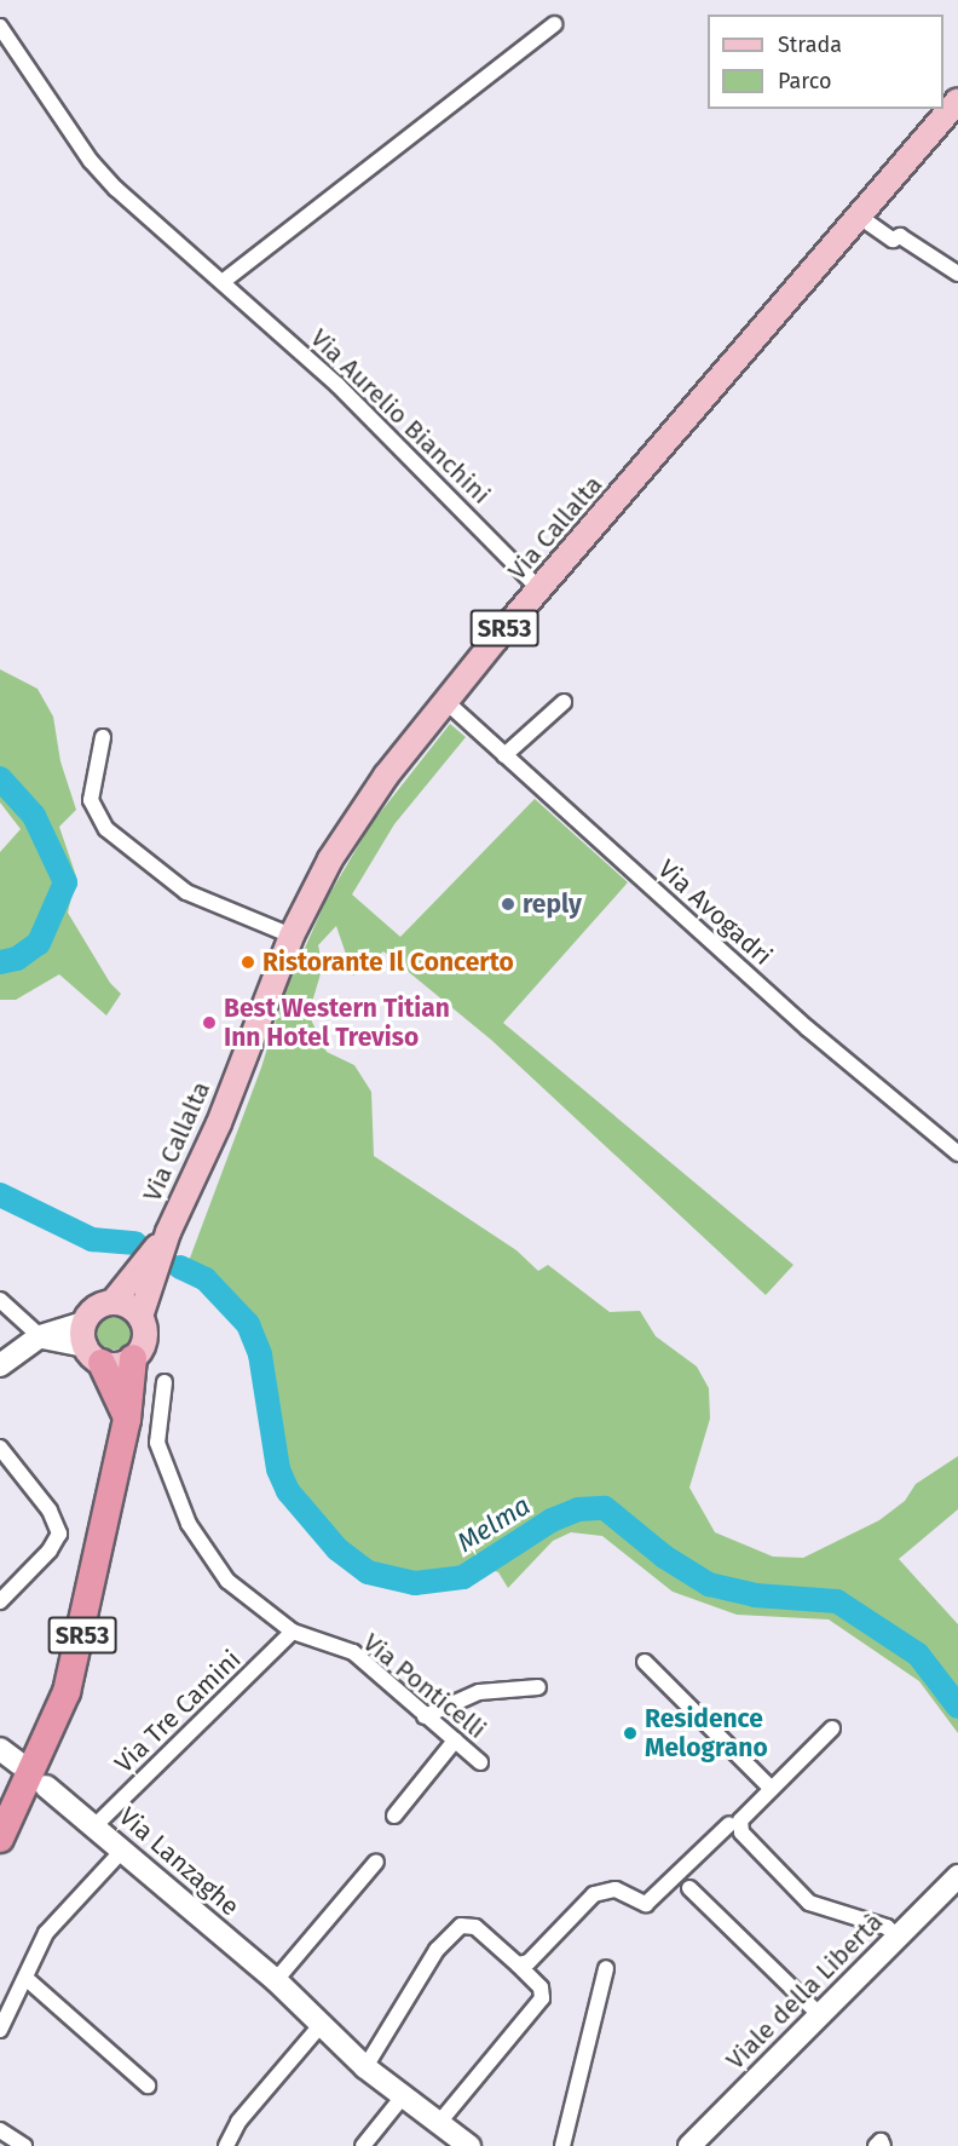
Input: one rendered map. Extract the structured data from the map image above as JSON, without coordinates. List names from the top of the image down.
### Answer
{
  "streets": {
    "highway": ["SR53"],
    "main road": ["Via Callalta"],
    "street": [
      "Via Aurelio Bianchini",
      "Via Avogadri",
      "Via Ponticelli",
      "Via Tre Camini",
      "Via Lanzaghe",
      "Viale della Libertà"
    ]
  },
  "crossings": [
    ["Via Aurelio Bianchini", "Via Callalta"],
    ["Via Callalta", "SR53"],
    ["Via Callalta", "Via Avogadri"],
    ["Via Ponticelli", "Via Tre Camini"],
    ["Via Tre Camini", "Via Lanzaghe"]
  ],
  "water": ["Melma"],
  "places": [
    "reply",
    "Ristorante Il Concerto",
    "Best Western Titian Inn Hotel Treviso",
    "Residence Melograno"
  ],
  "legend": ["Strada", "Parco"]
}
